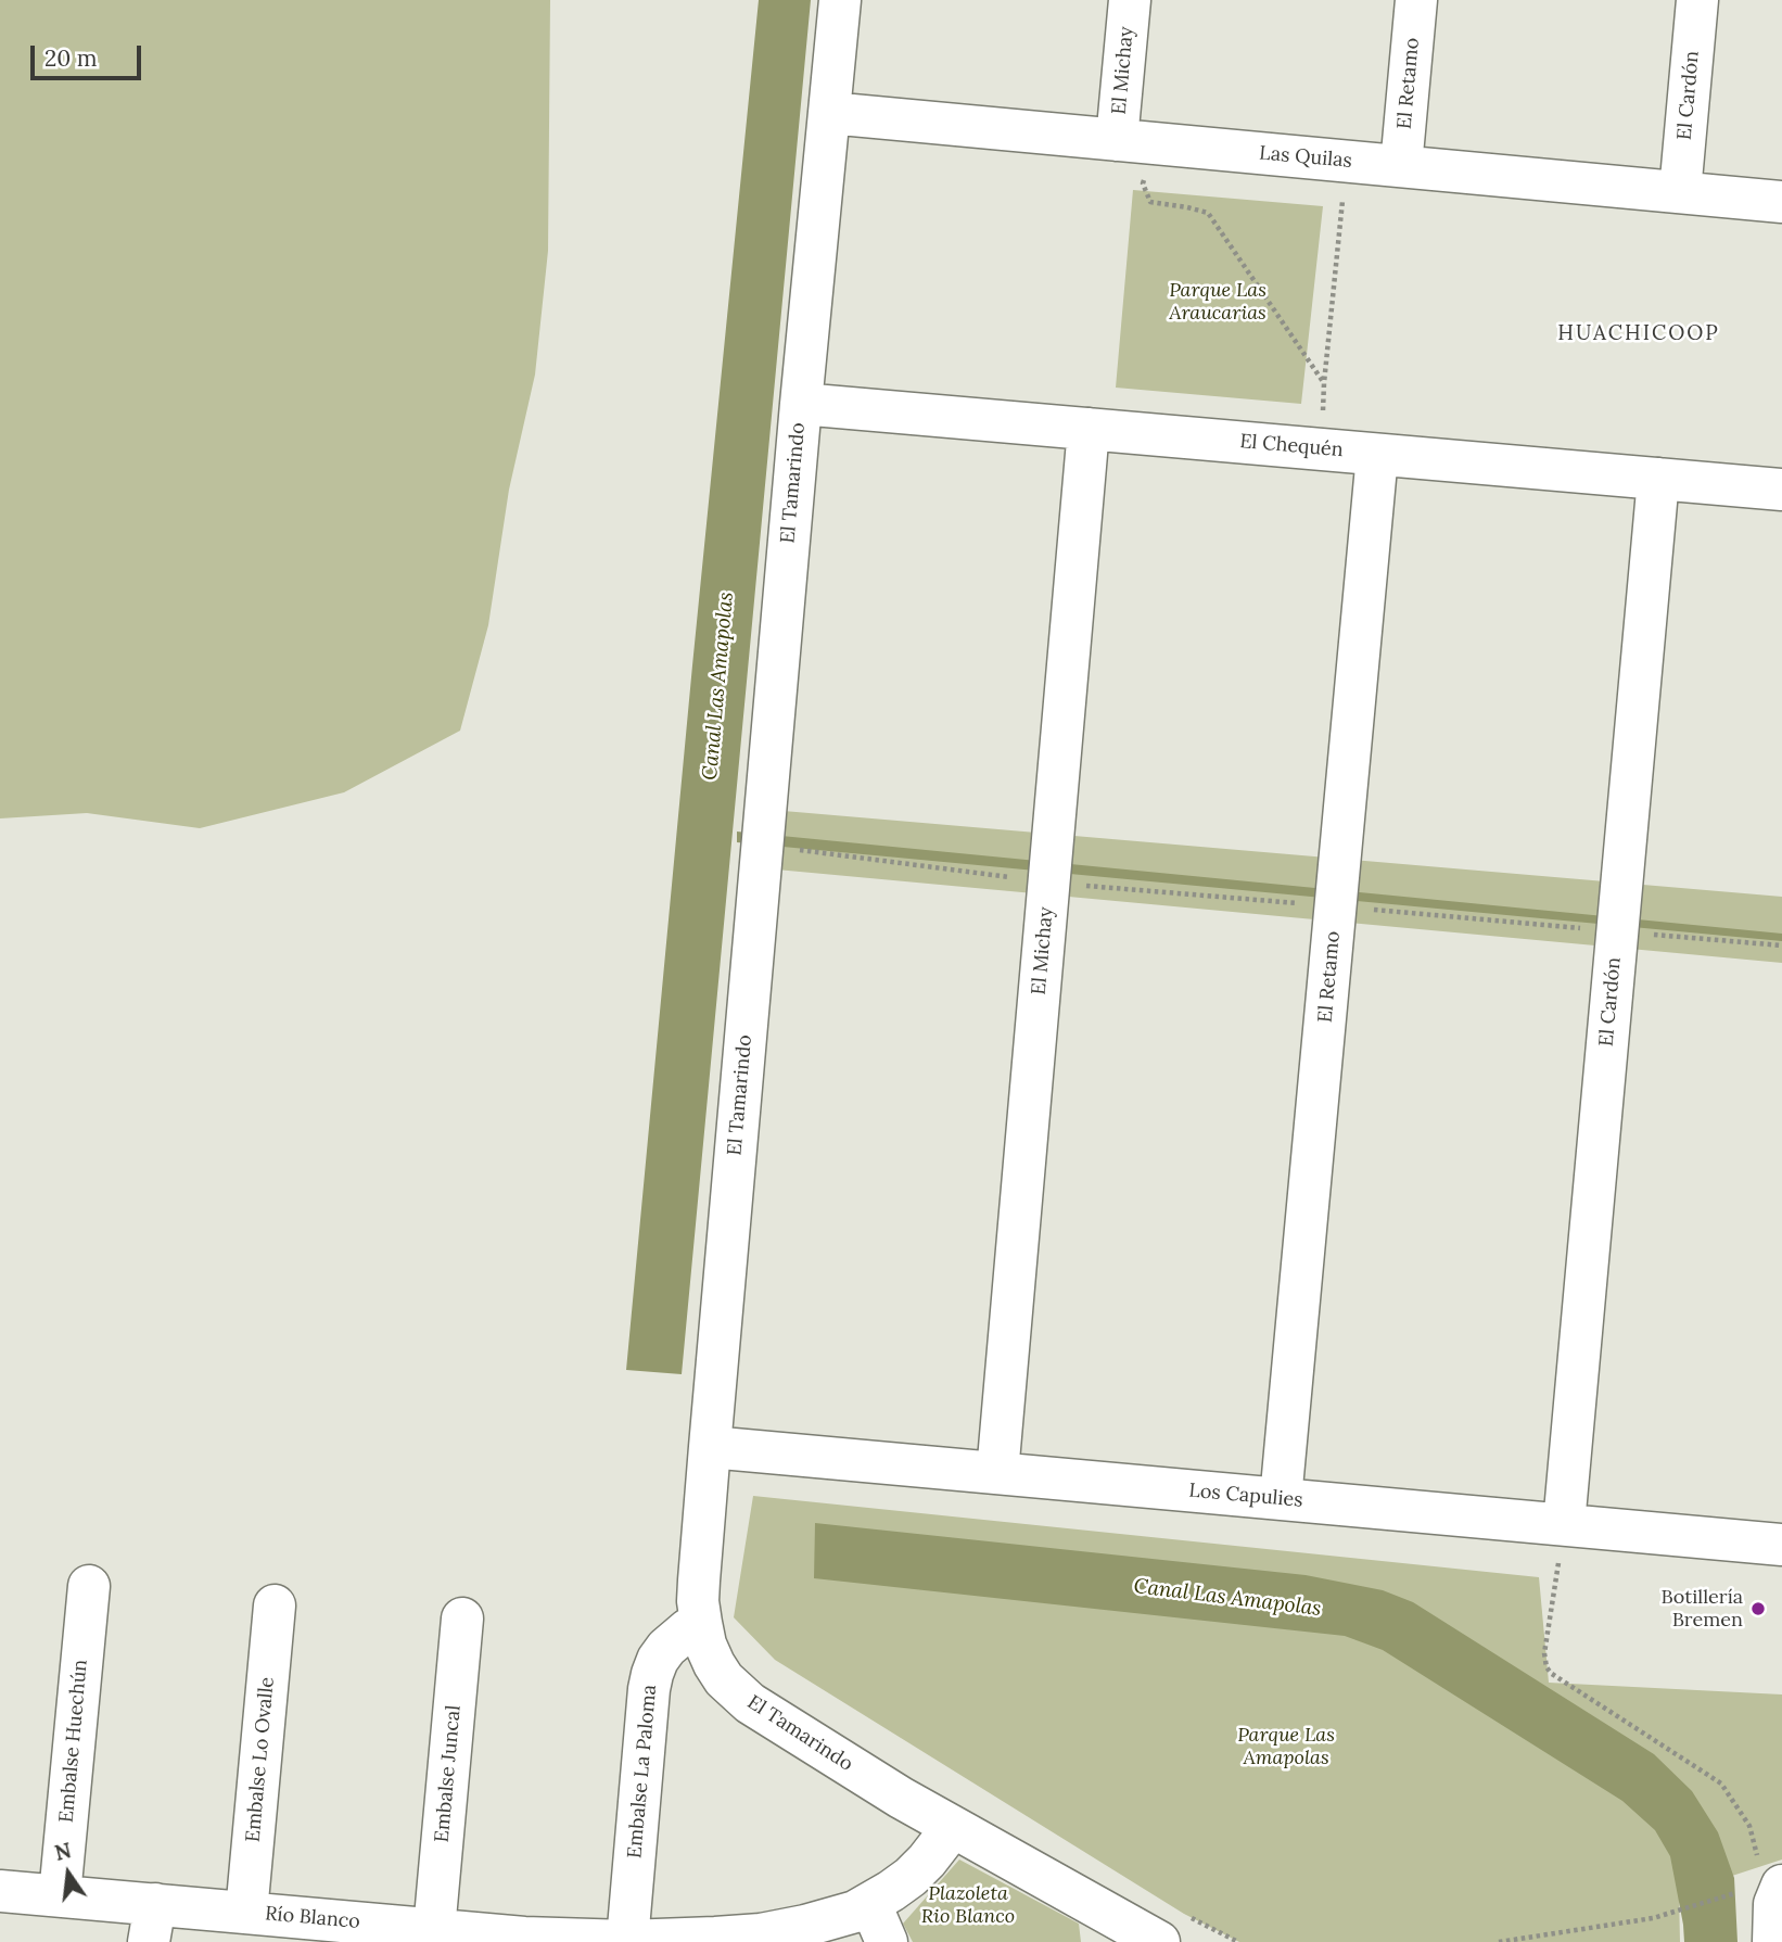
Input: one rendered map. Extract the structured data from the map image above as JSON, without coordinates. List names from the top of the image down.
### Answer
{
  "streets": {
    "street": [
      "El Michay",
      "El Retamo",
      "El Cardón",
      "Las Quilas",
      "El Chequén",
      "El Tamarindo",
      "Los Capulies",
      "Embalse Huechún",
      "Embalse Lo Ovalle",
      "Embalse La Paloma",
      "Embalse Juncal",
      "Río Blanco"
    ]
  },
  "crossings": [
    ["El Michay", "Las Quilas"],
    ["El Michay", "El Chequén"],
    ["El Michay", "Los Capulies"],
    ["El Retamo", "Las Quilas"],
    ["El Retamo", "El Chequén"],
    ["El Retamo", "Los Capulies"],
    ["El Cardón", "Las Quilas"],
    ["El Cardón", "El Chequén"],
    ["El Cardón", "Los Capulies"],
    ["Las Quilas", "El Tamarindo"],
    ["El Chequén", "El Tamarindo"],
    ["El Tamarindo", "Los Capulies"],
    ["El Tamarindo", "Embalse La Paloma"],
    ["El Tamarindo", "Río Blanco"],
    ["Embalse Huechún", "Río Blanco"],
    ["Embalse Lo Ovalle", "Río Blanco"],
    ["Embalse La Paloma", "Río Blanco"],
    ["Embalse Juncal", "Río Blanco"]
  ],
  "districts": ["HUACHICOOP"],
  "water": ["Canal Las Amapolas"],
  "parks": ["Parque Las Araucarias", "Parque Las Amapolas", "Plazoleta Rio Blanco"],
  "places": ["Botillería Bremen"],
  "scale_bar": "20 m",
  "north": "top"
}
